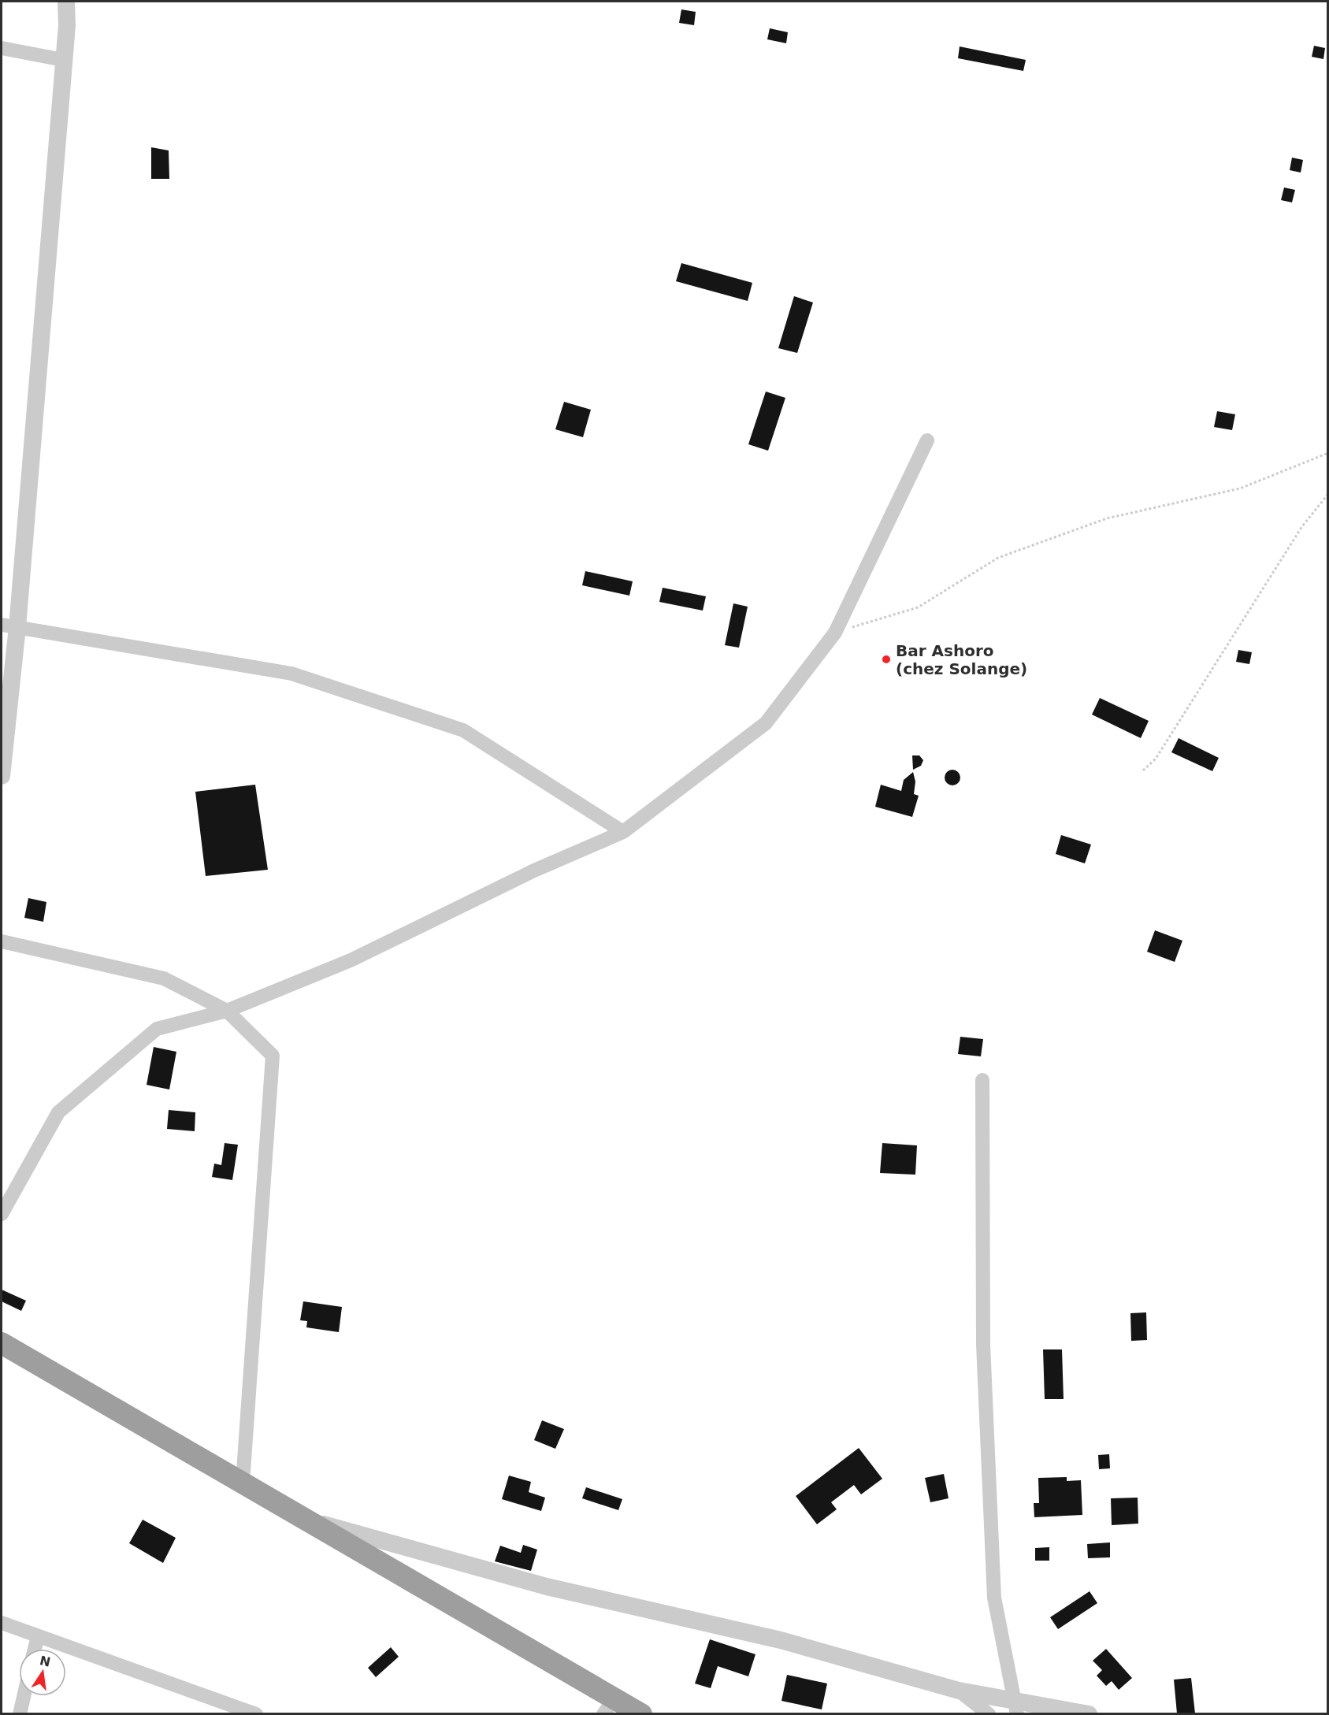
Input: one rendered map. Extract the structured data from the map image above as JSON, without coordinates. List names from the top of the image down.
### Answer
{
  "places": ["Bar Ashoro (chez Solange)"],
  "north": "top"
}
